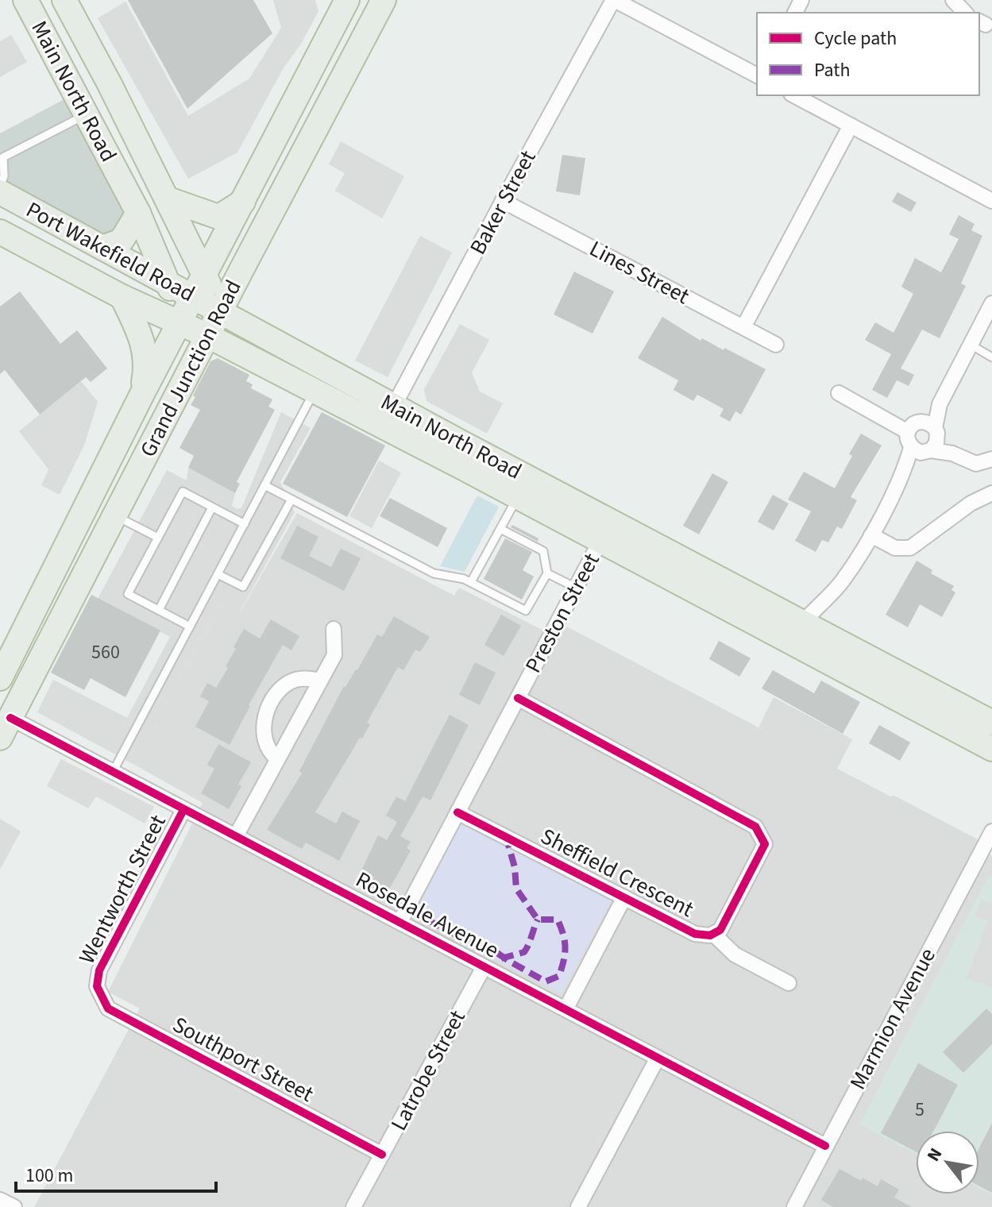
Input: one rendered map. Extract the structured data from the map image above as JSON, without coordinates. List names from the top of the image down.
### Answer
{
  "streets": {
    "highway": ["Main North Road", "Port Wakefield Road", "Grand Junction Road"],
    "street": [
      "Baker Street",
      "Lines Street",
      "Preston Street",
      "Sheffield Crescent",
      "Wentworth Street",
      "Rosedale Avenue",
      "Marmion Avenue",
      "Southport Street",
      "Latrobe Street"
    ]
  },
  "crossings": [
    ["Main North Road", "Baker Street"],
    ["Main North Road", "Port Wakefield Road"],
    ["Main North Road", "Grand Junction Road"],
    ["Main North Road", "Preston Street"],
    ["Baker Street", "Lines Street"],
    ["Port Wakefield Road", "Grand Junction Road"],
    ["Grand Junction Road", "Rosedale Avenue"],
    ["Preston Street", "Sheffield Crescent"],
    ["Preston Street", "Rosedale Avenue"],
    ["Wentworth Street", "Rosedale Avenue"],
    ["Wentworth Street", "Southport Street"],
    ["Rosedale Avenue", "Marmion Avenue"],
    ["Rosedale Avenue", "Latrobe Street"],
    ["Southport Street", "Latrobe Street"]
  ],
  "house_numbers": ["560", "5"],
  "legend": ["Cycle path", "Path"],
  "scale_bar": "100 m",
  "north": "top left"
}
